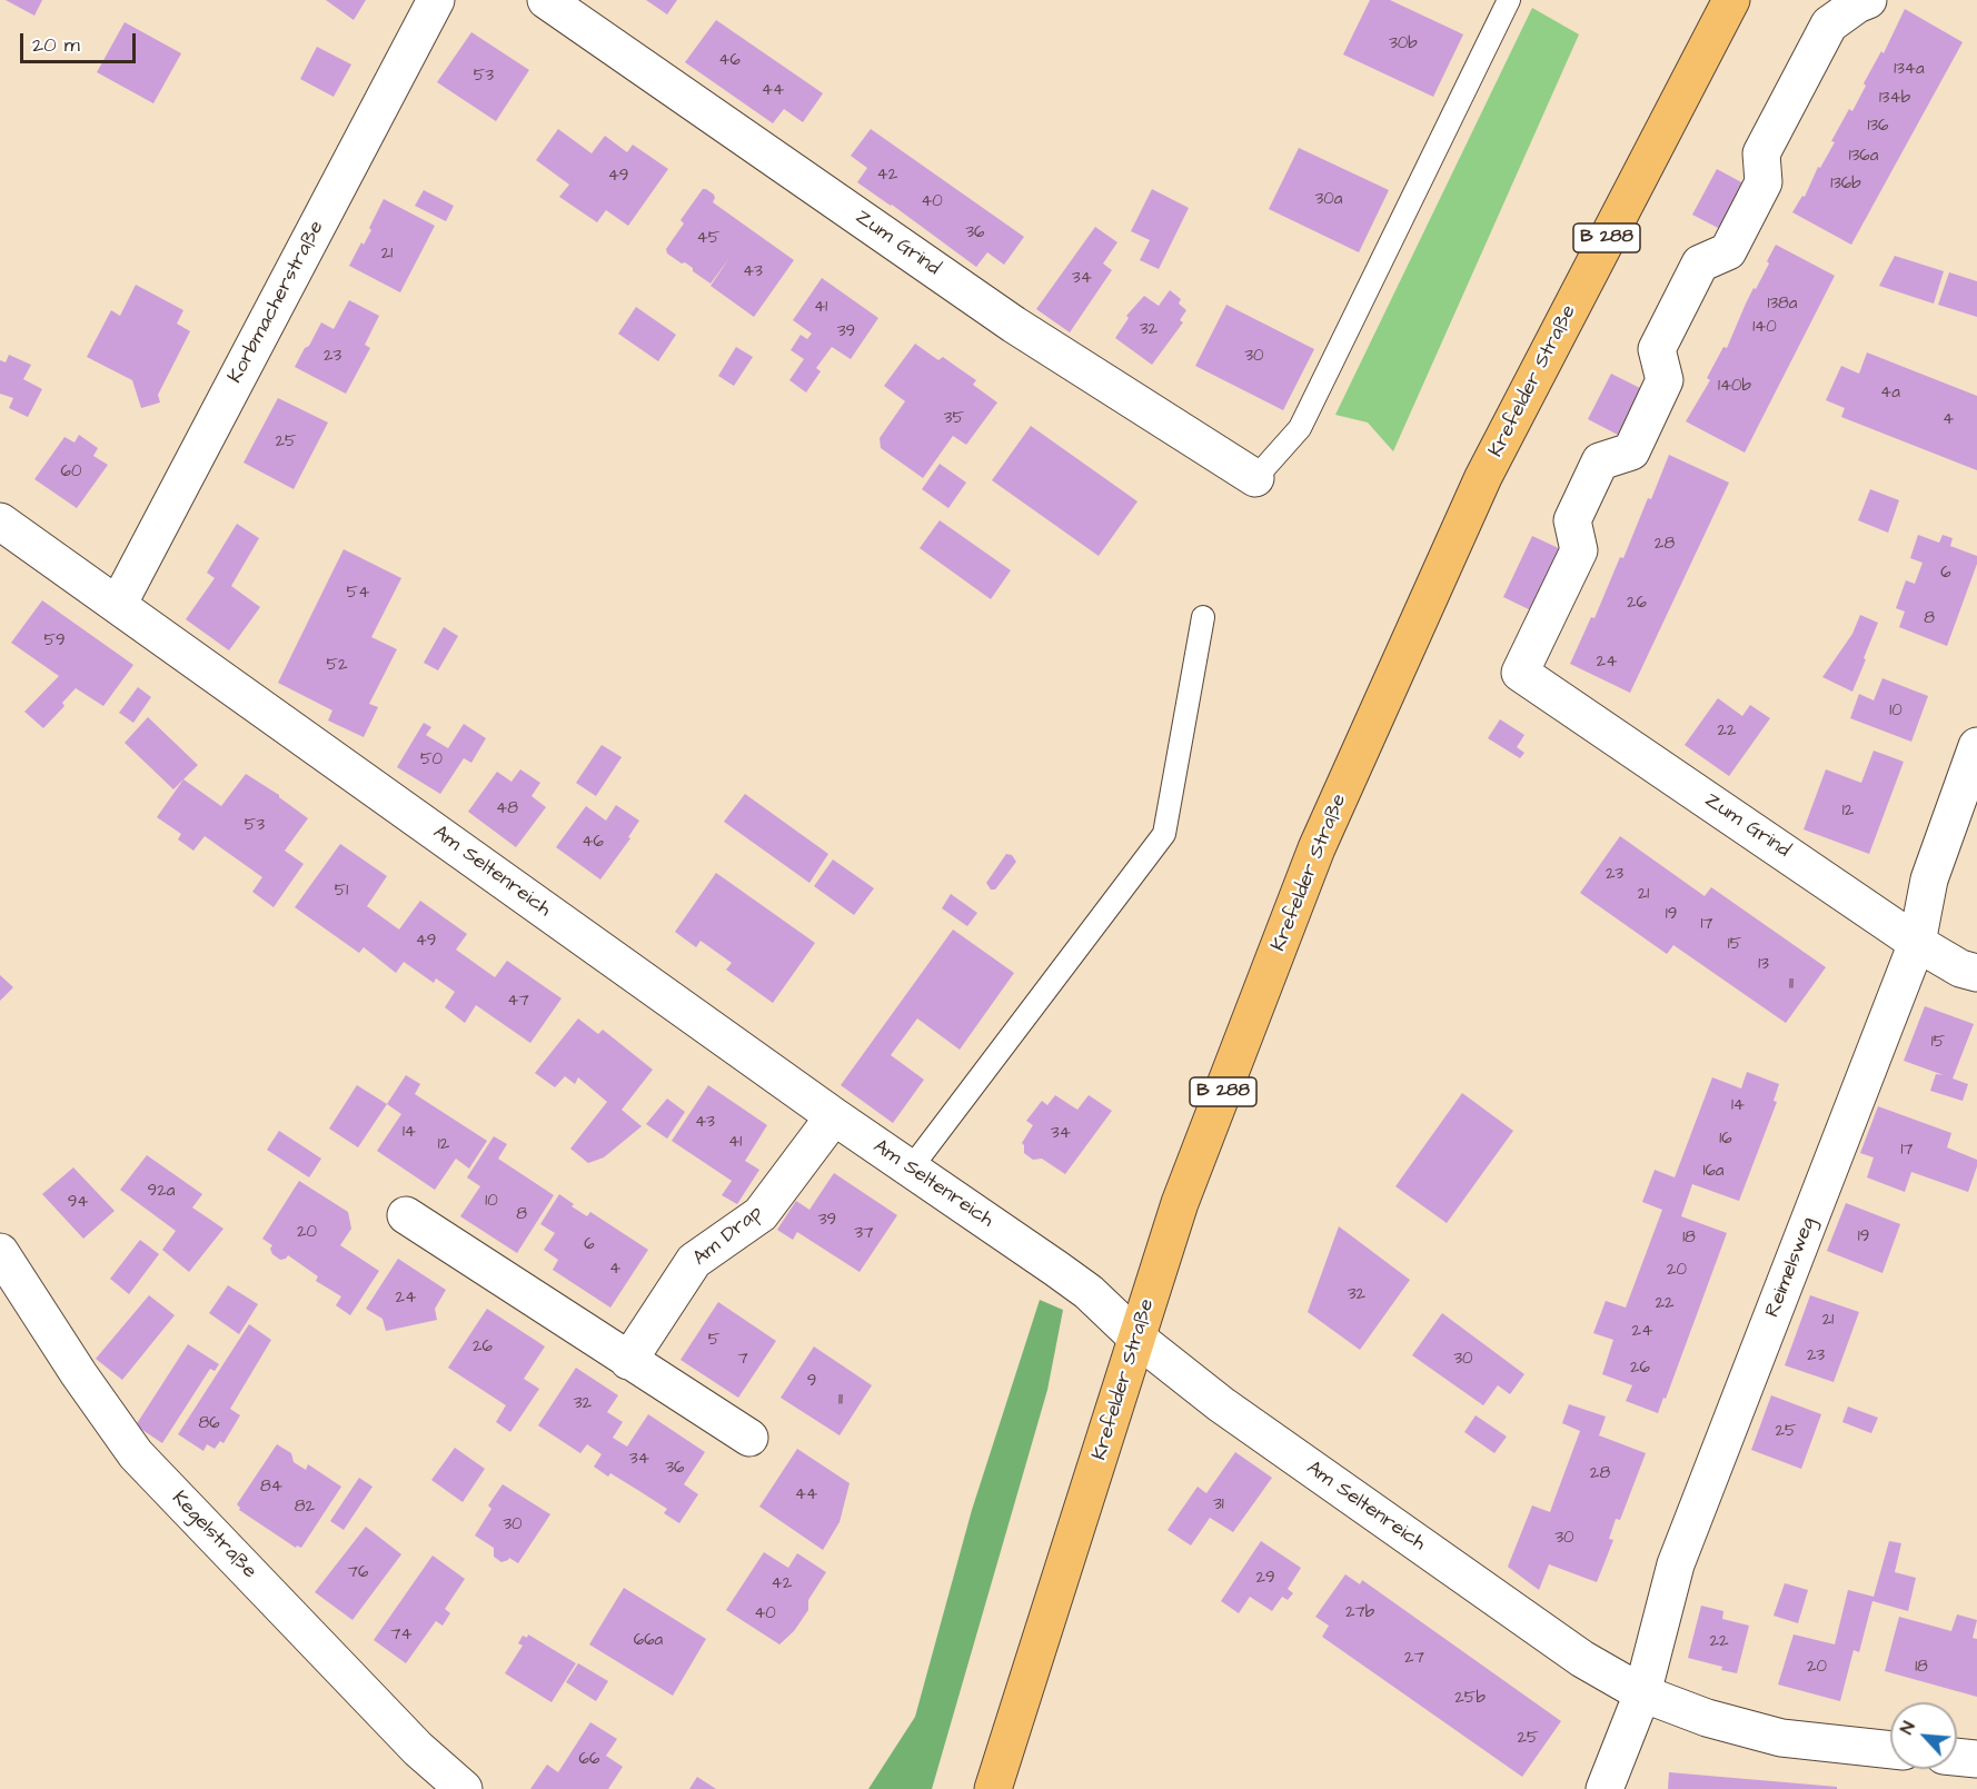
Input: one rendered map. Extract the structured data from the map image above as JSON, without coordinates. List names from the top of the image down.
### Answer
{
  "streets": {
    "main road": ["B 288", "Krefelder Straße"],
    "street": [
      "Zum Grind",
      "Korbmacherstraße",
      "Am Seltenreich",
      "Am Drap",
      "Reimelsweg",
      "Kegelstraße"
    ]
  },
  "crossings": [
    ["Zum Grind", "Reimelsweg"],
    ["Korbmacherstraße", "Am Seltenreich"],
    ["Krefelder Straße", "Am Seltenreich"],
    ["Am Seltenreich", "Am Drap"],
    ["Am Seltenreich", "Reimelsweg"]
  ],
  "house_numbers": [
    "30b",
    "46",
    "134a",
    "53",
    "44",
    "134b",
    "136",
    "136a",
    "42",
    "49",
    "136b",
    "30a",
    "40",
    "36",
    "45",
    "21",
    "43",
    "34",
    "138a",
    "41",
    "140",
    "32",
    "39",
    "23",
    "30",
    "140b",
    "4a",
    "35",
    "4",
    "25",
    "60",
    "28",
    "6",
    "54",
    "26",
    "8",
    "59",
    "24",
    "52",
    "10",
    "22",
    "50",
    "48",
    "12",
    "53",
    "46",
    "23",
    "51",
    "21",
    "19",
    "17",
    "49",
    "15",
    "13",
    "11",
    "47",
    "15",
    "14",
    "43",
    "14",
    "34",
    "16",
    "41",
    "12",
    "17",
    "16a",
    "92a",
    "10",
    "94",
    "8",
    "39",
    "20",
    "37",
    "19",
    "18",
    "6",
    "4",
    "20",
    "32",
    "24",
    "22",
    "21",
    "24",
    "5",
    "26",
    "23",
    "7",
    "30",
    "26",
    "9",
    "11",
    "32",
    "86",
    "25",
    "34",
    "36",
    "28",
    "84",
    "44",
    "31",
    "82",
    "30",
    "30",
    "76",
    "29",
    "42",
    "27b",
    "40",
    "74",
    "66a",
    "22",
    "27",
    "20",
    "18",
    "25b",
    "25",
    "66"
  ],
  "scale_bar": "20 m",
  "north": "top left"
}
